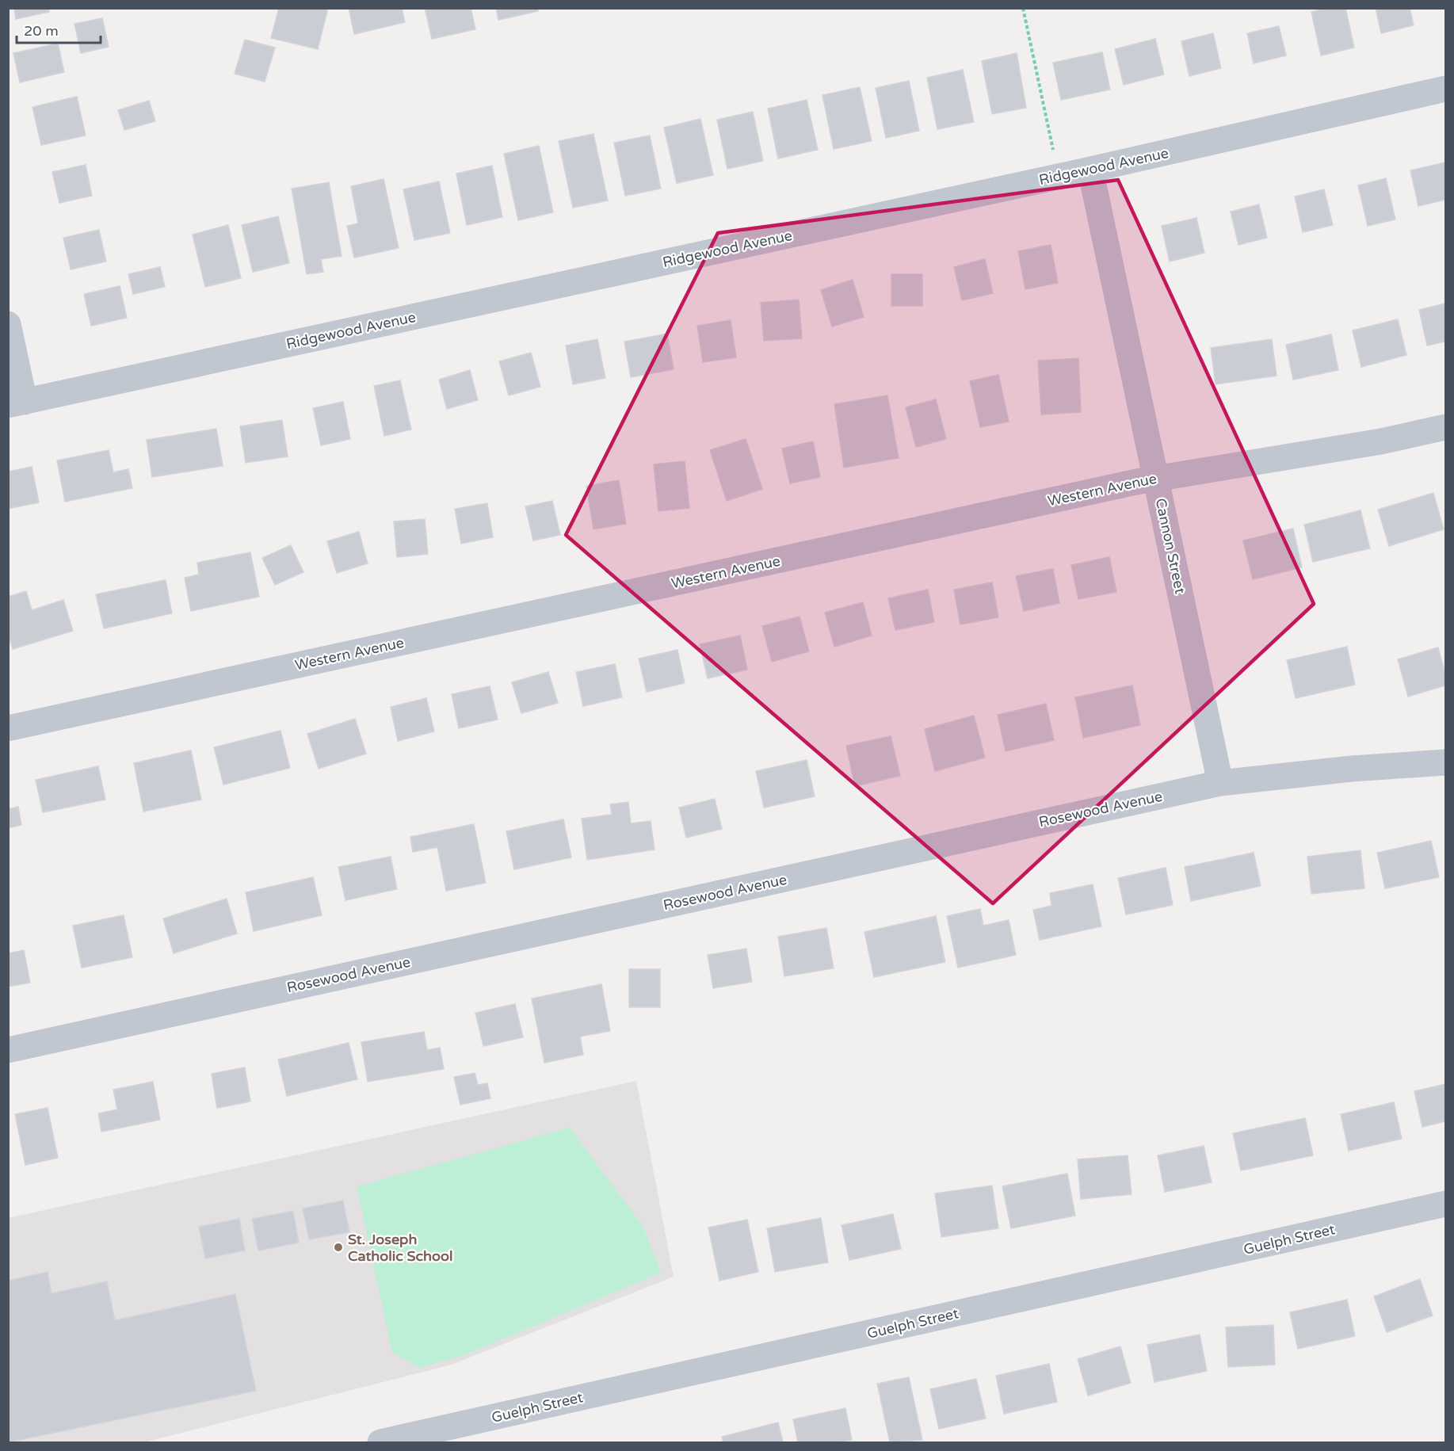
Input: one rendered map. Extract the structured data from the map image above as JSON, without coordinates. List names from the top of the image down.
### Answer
{
  "streets": {
    "street": [
      "Ridgewood Avenue",
      "Western Avenue",
      "Cannon Street",
      "Rosewood Avenue",
      "Guelph Street"
    ]
  },
  "crossings": [
    ["Ridgewood Avenue", "Cannon Street"],
    ["Western Avenue", "Cannon Street"],
    ["Cannon Street", "Rosewood Avenue"]
  ],
  "places": ["St. Joseph Catholic School"],
  "scale_bar": "20 m"
}
